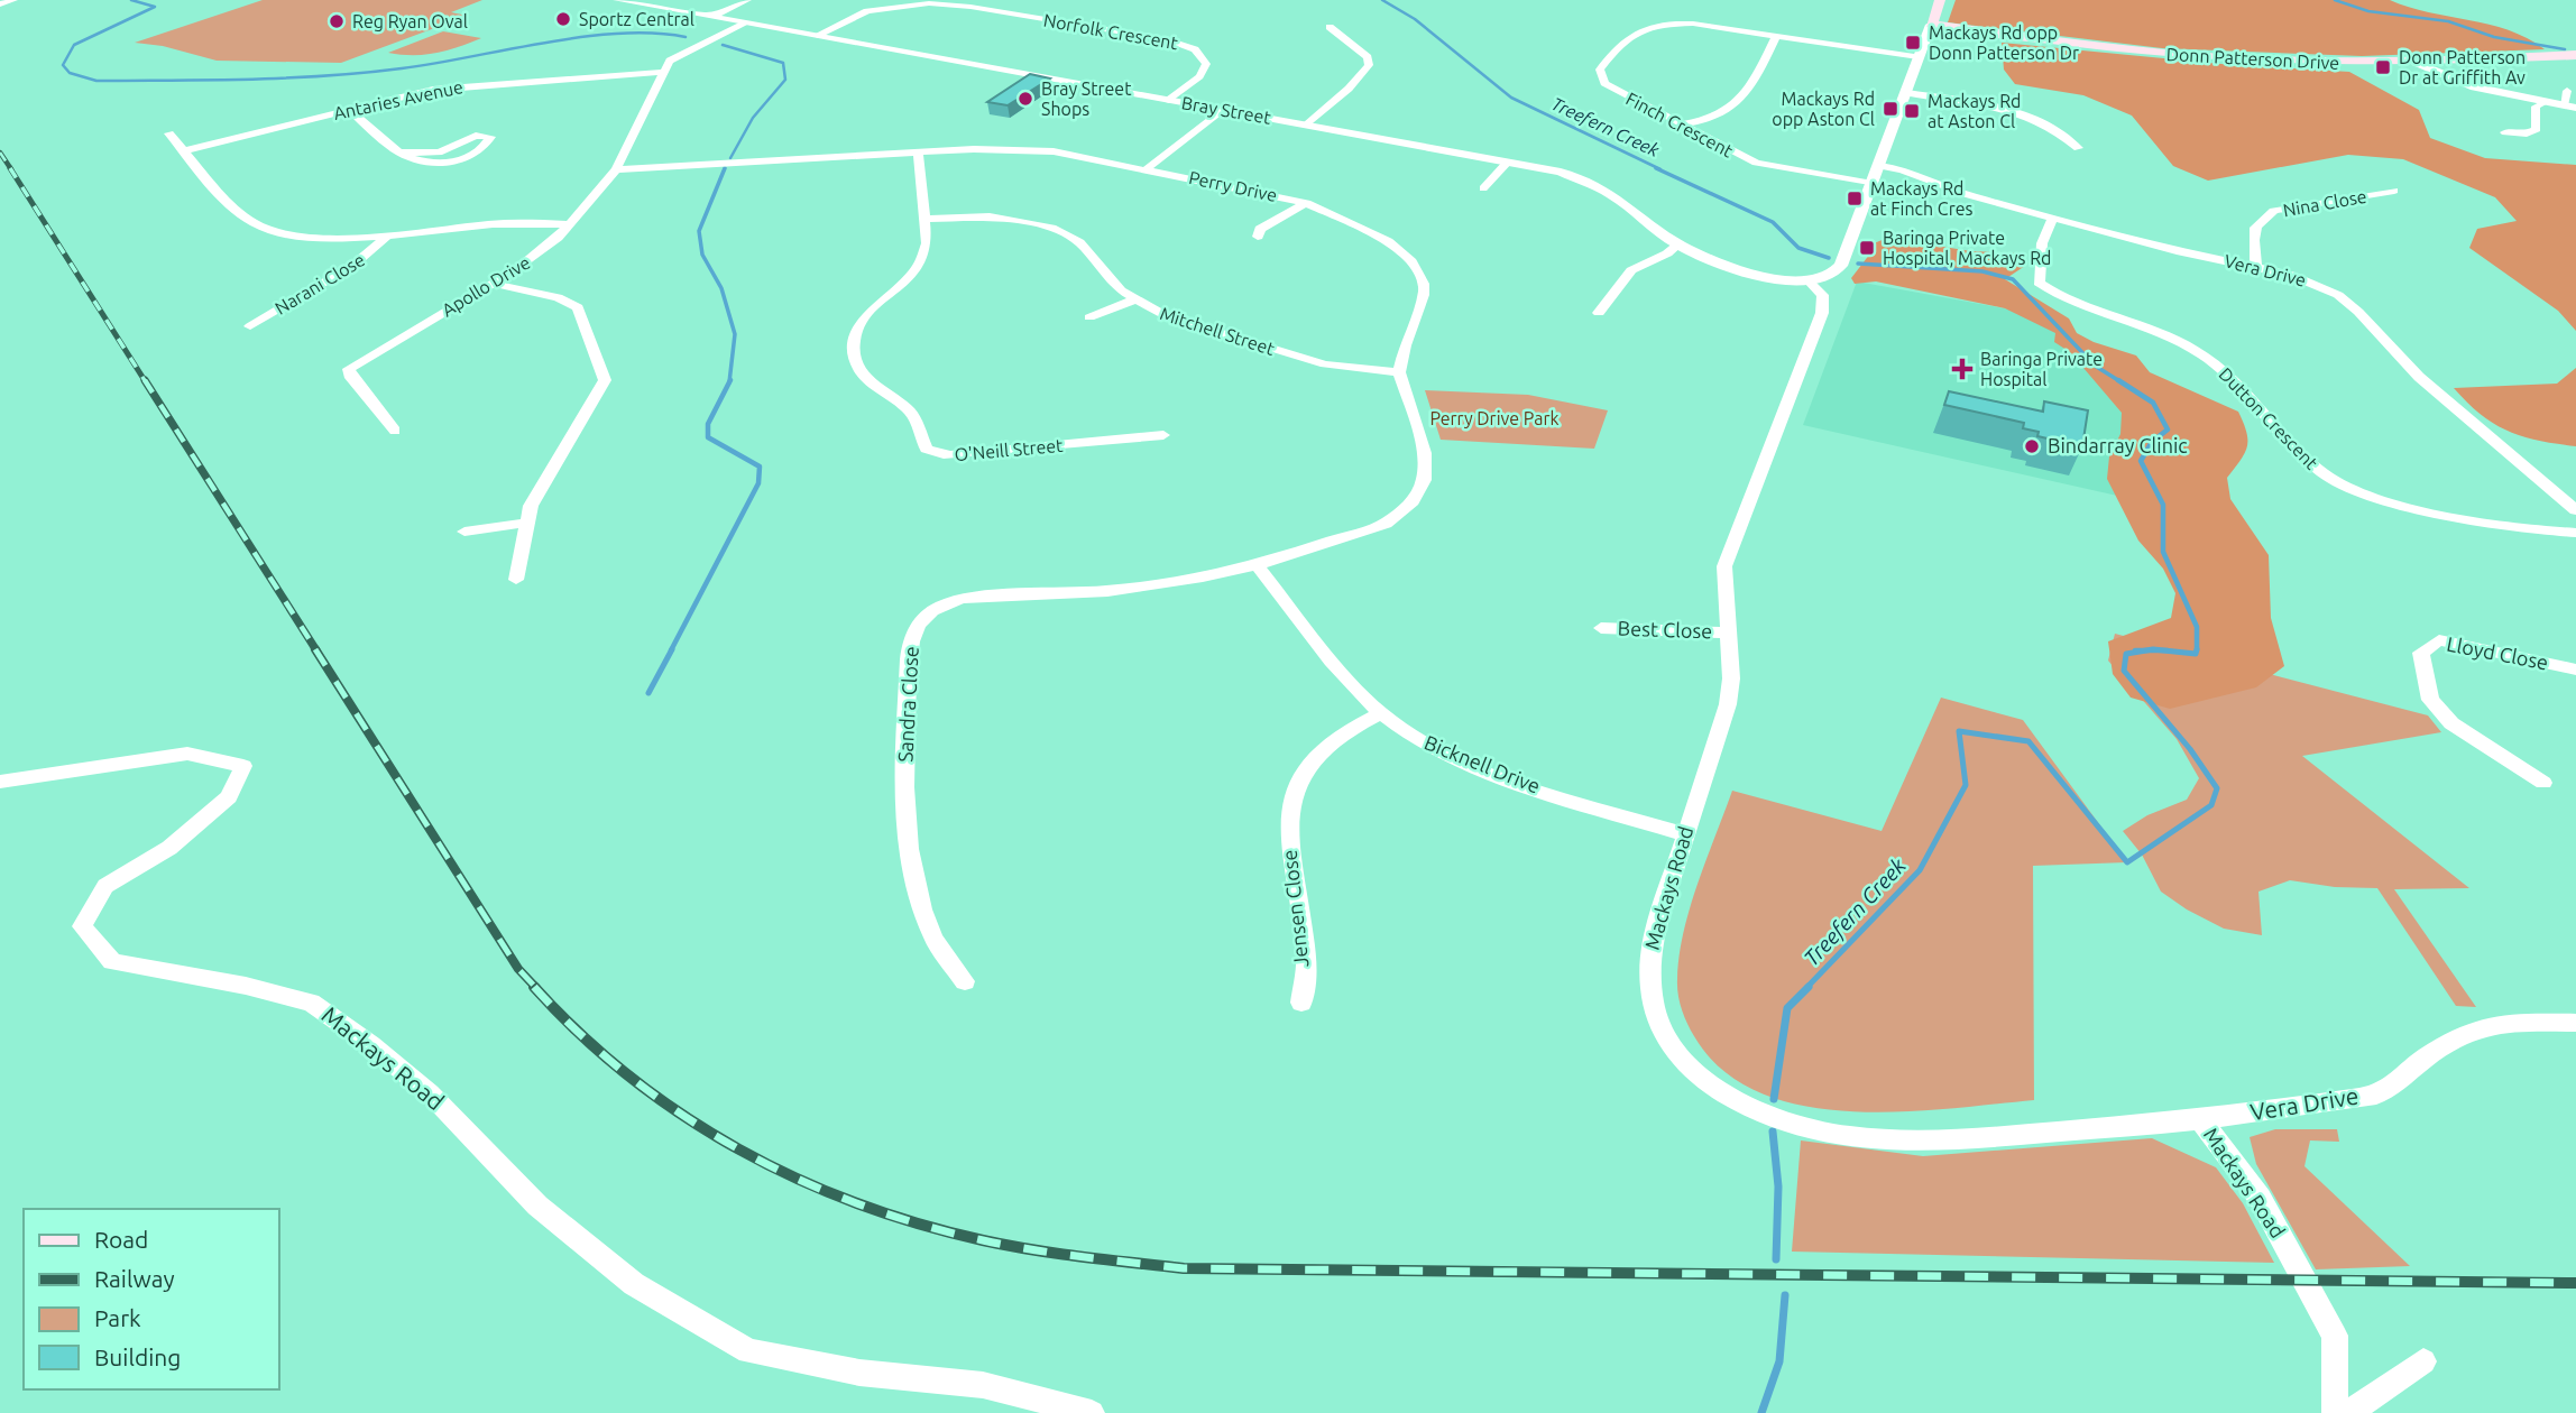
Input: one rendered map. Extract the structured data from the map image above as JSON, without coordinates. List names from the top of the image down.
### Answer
{
  "streets": {
    "main road": ["Donn Patterson Drive"],
    "street": [
      "Norfolk Crescent",
      "Antaries Avenue",
      "Bray Street",
      "Finch Crescent",
      "Perry Drive",
      "Nina Close",
      "Vera Drive",
      "Narani Close",
      "Apollo Drive",
      "Mitchell Street",
      "Dutton Crescent",
      "O'Neill Street",
      "Best Close",
      "Lloyd Close",
      "Sandra Close",
      "Bicknell Drive",
      "Mackays Road",
      "Jensen Close"
    ]
  },
  "crossings": [
    ["Norfolk Crescent", "Bray Street"],
    ["Antaries Avenue", "Apollo Drive"],
    ["Bray Street", "Apollo Drive"],
    ["Bray Street", "Mackays Road"],
    ["Perry Drive", "Apollo Drive"],
    ["Perry Drive", "Mitchell Street"],
    ["Perry Drive", "O'Neill Street"],
    ["Nina Close", "Vera Drive"],
    ["Vera Drive", "Dutton Crescent"],
    ["Vera Drive", "Mackays Road"],
    ["Mitchell Street", "O'Neill Street"],
    ["Best Close", "Mackays Road"],
    ["Sandra Close", "Bicknell Drive"],
    ["Bicknell Drive", "Mackays Road"],
    ["Bicknell Drive", "Jensen Close"]
  ],
  "water": ["Treefern Creek"],
  "parks": ["Perry Drive Park"],
  "places": {
    "other": [
      "Sportz Central",
      "Reg Ryan Oval",
      "Bray Street Shops",
      "Bindarray Clinic"
    ],
    "transit": [
      "Mackays Rd opp Donn Patterson Dr",
      "Donn Patterson Dr at Griffith Av",
      "Mackays Rd opp Aston Cl",
      "Mackays Rd at Aston Cl",
      "Mackays Rd at Finch Cres",
      "Baringa Private Hospital, Mackays Rd"
    ],
    "health": ["Baringa Private Hospital"]
  },
  "legend": [
    "Road",
    "Railway",
    "Park",
    "Building"
  ]
}
